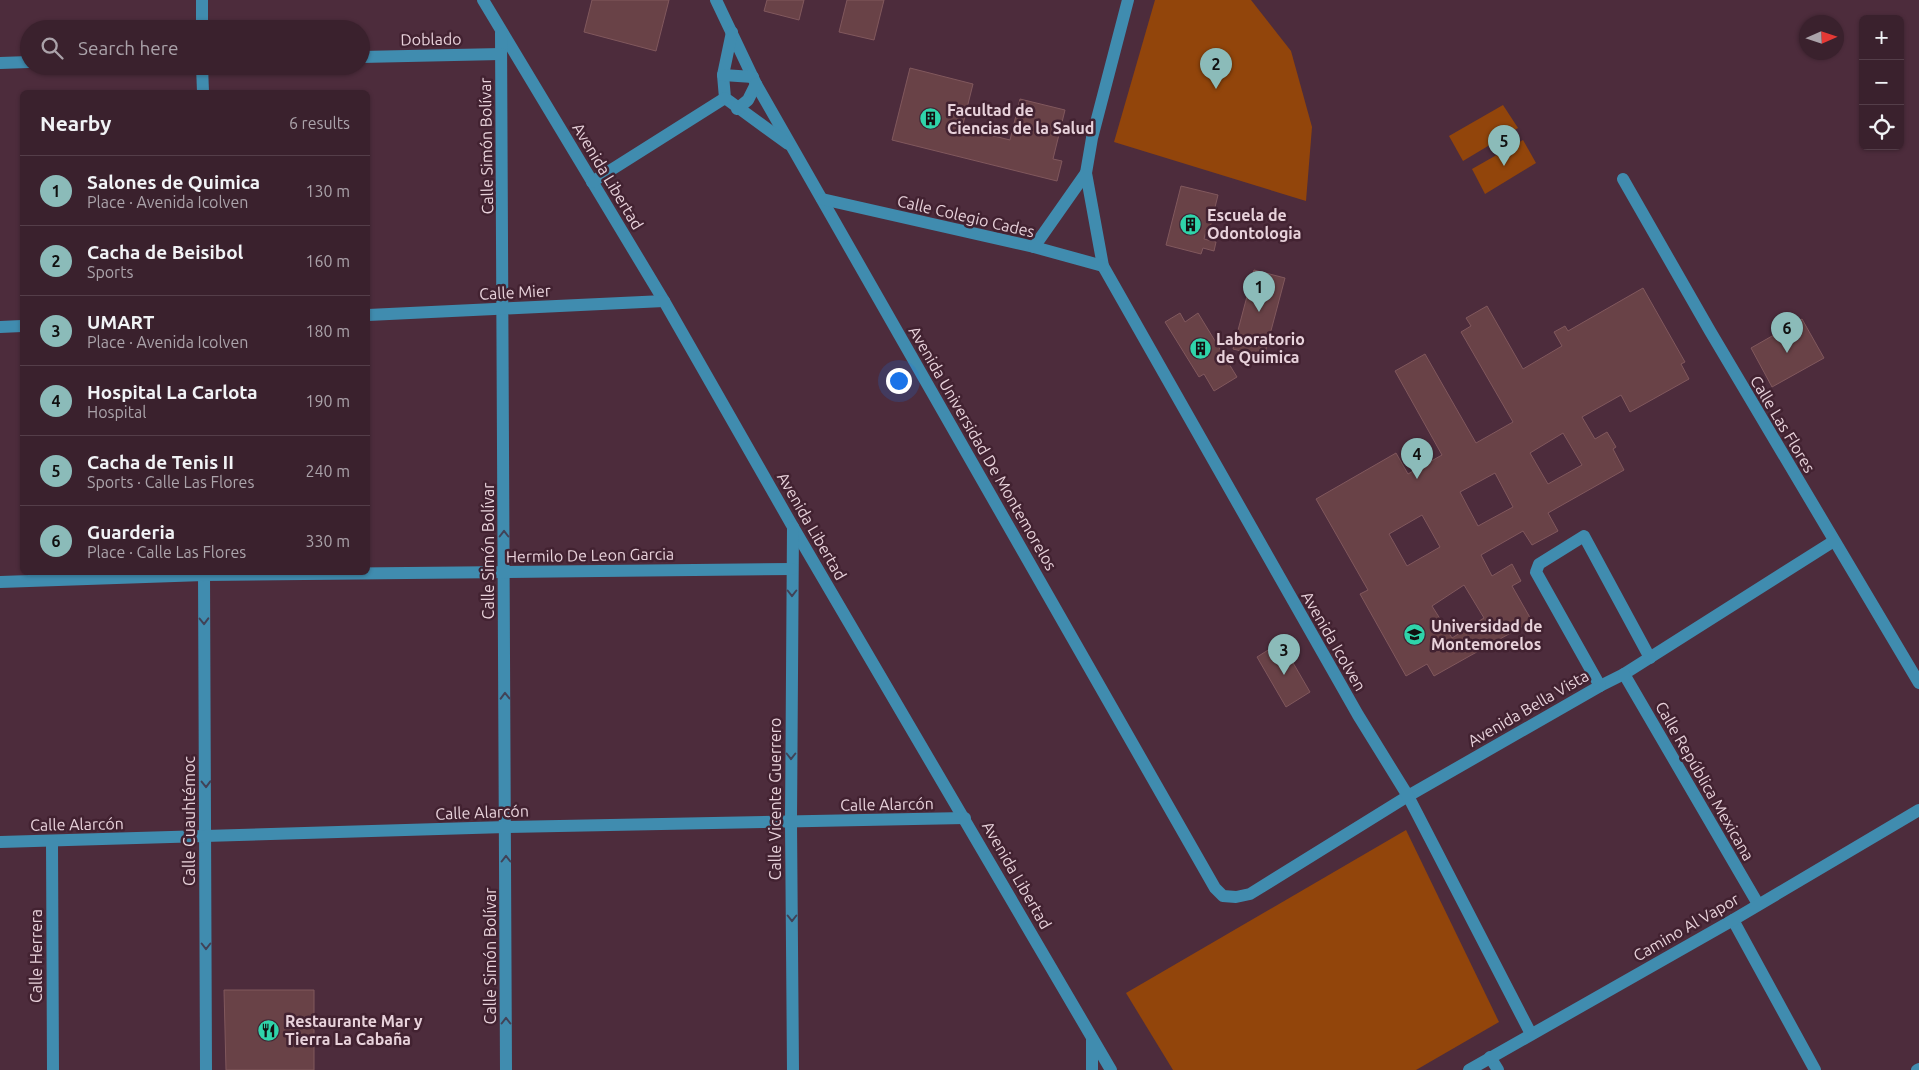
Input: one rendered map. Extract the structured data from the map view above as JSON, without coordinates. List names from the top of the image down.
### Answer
{
  "streets": {
    "street": [
      "Doblado",
      "Calle Simón Bolívar",
      "Avenida Libertad",
      "Calle Colegio Cades",
      "Calle Mier",
      "Calle Las Flores",
      "Avenida Universidad De Montemorelos",
      "Hermilo De Leon Garcia",
      "Avenida Icolven",
      "Avenida Bella Vista",
      "Calle República Mexicana",
      "Calle Vicente Guerrero",
      "Calle Alarcón",
      "Calle Cuauhtémoc",
      "Camino Al Vapor",
      "Calle Herrera"
    ]
  },
  "crossings": [
    ["Doblado", "Calle Simón Bolívar"],
    ["Calle Simón Bolívar", "Avenida Libertad"],
    ["Calle Simón Bolívar", "Calle Mier"],
    ["Calle Simón Bolívar", "Hermilo De Leon Garcia"],
    ["Calle Simón Bolívar", "Calle Alarcón"],
    ["Avenida Libertad", "Calle Mier"],
    ["Avenida Libertad", "Calle Vicente Guerrero"],
    ["Avenida Libertad", "Calle Alarcón"],
    ["Calle Colegio Cades", "Avenida Universidad De Montemorelos"],
    ["Calle Colegio Cades", "Avenida Icolven"],
    ["Calle Las Flores", "Avenida Bella Vista"],
    ["Avenida Universidad De Montemorelos", "Avenida Bella Vista"],
    ["Hermilo De Leon Garcia", "Calle Vicente Guerrero"],
    ["Avenida Icolven", "Avenida Bella Vista"],
    ["Avenida Icolven", "Camino Al Vapor"],
    ["Avenida Bella Vista", "Calle República Mexicana"],
    ["Calle República Mexicana", "Camino Al Vapor"],
    ["Calle Vicente Guerrero", "Calle Alarcón"],
    ["Calle Alarcón", "Calle Cuauhtémoc"],
    ["Calle Alarcón", "Calle Herrera"]
  ],
  "one_way": ["Calle Simón Bolívar", "Calle Vicente Guerrero", "Calle Cuauhtémoc"],
  "places": {
    "building": ["Facultad de Ciencias de la Salud", "Escuela de Odontologia", "Laboratorio de Quimica"],
    "school or university": ["Universidad de Montemorelos"],
    "restaurant": ["Restaurante Mar y Tierra La Cabaña"]
  },
  "north": "right",
  "page": {
    "map_buttons": ["+", "−"],
    "search": "Search here",
    "pins": [
      "2",
      "5",
      "1",
      "6",
      "4",
      "3"
    ],
    "heading": ["Nearby", "6 results"],
    "list": [
      {
        "mark": "1",
        "name": "Salones de Quimica",
        "note": "Place · Avenida Icolven",
        "value": "130 m"
      },
      {
        "mark": "2",
        "name": "Cacha de Beisibol",
        "note": "Sports",
        "value": "160 m"
      },
      {
        "mark": "3",
        "name": "UMART",
        "note": "Place · Avenida Icolven",
        "value": "180 m"
      },
      {
        "mark": "4",
        "name": "Hospital La Carlota",
        "note": "Hospital",
        "value": "190 m"
      },
      {
        "mark": "5",
        "name": "Cacha de Tenis II",
        "note": "Sports · Calle Las Flores",
        "value": "240 m"
      },
      {
        "mark": "6",
        "name": "Guarderia",
        "note": "Place · Calle Las Flores",
        "value": "330 m"
      }
    ]
  }
}
